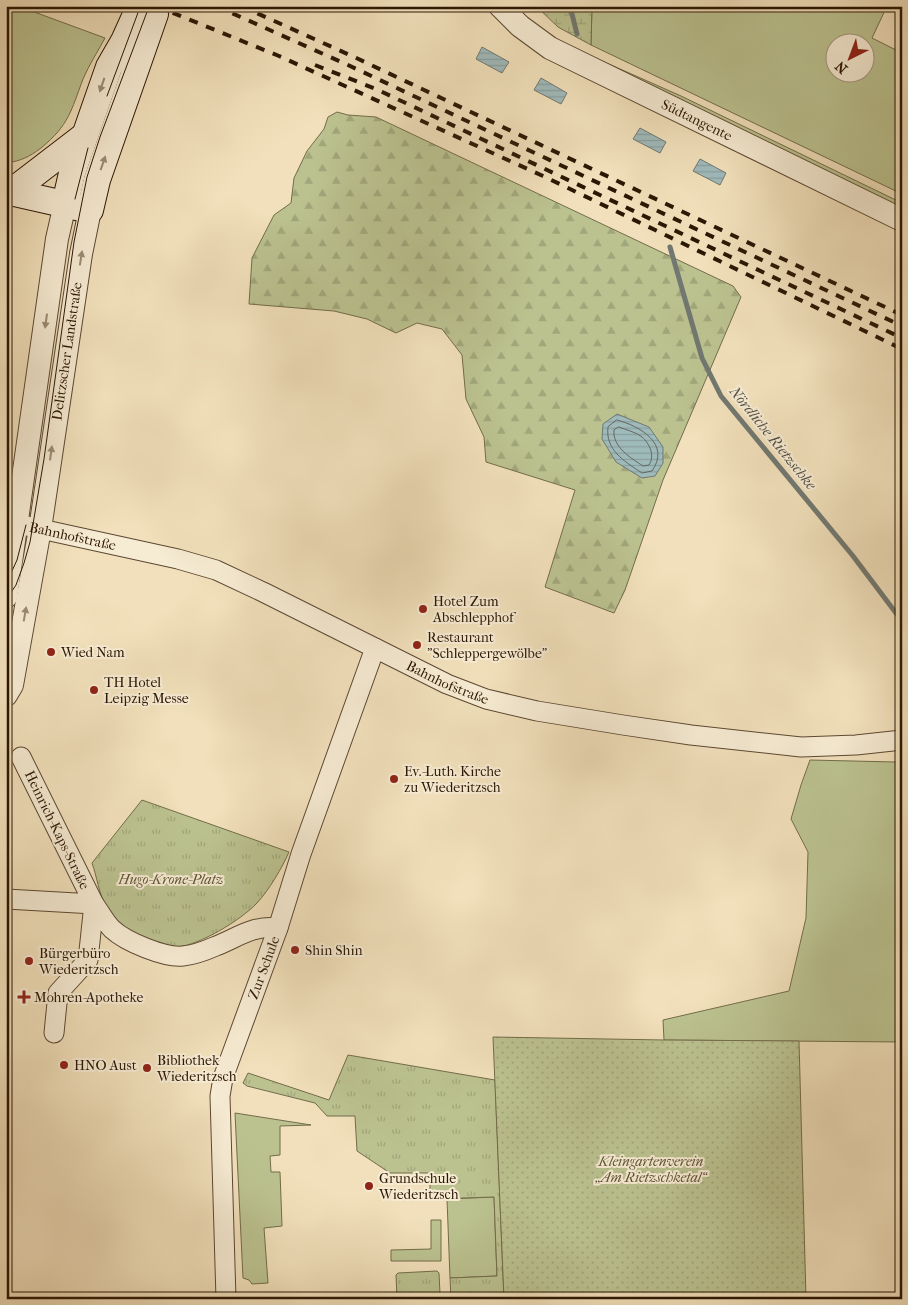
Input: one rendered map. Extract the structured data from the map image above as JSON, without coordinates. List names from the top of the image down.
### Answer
{
  "streets": {
    "main road": ["Delitzscher Landstraße"],
    "street": [
      "Südtangente",
      "Bahnhofstraße",
      "Heinrich-Kaps-Straße",
      "Zur Schule"
    ]
  },
  "crossings": [
    ["Delitzscher Landstraße", "Bahnhofstraße"],
    ["Bahnhofstraße", "Zur Schule"]
  ],
  "water": ["Nördliche Rietzschke"],
  "parks": ["Hugo-Krone-Platz", "Kleingartenverein „Am Rietzschketal“"],
  "places": {
    "other": [
      "Hotel Zum Abschlepphof",
      "Restaurant \"Schleppergewölbe\"",
      "Wied Nam",
      "TH Hotel Leipzig Messe",
      "Ev.-Luth. Kirche zu Wiederitzsch",
      "Shin Shin",
      "Bürgerbüro Wiederitzsch",
      "HNO Aust",
      "Bibliothek Wiederitzsch",
      "Grundschule Wiederitzsch"
    ],
    "health": ["Mohren-Apotheke"]
  },
  "north": "bottom left"
}
